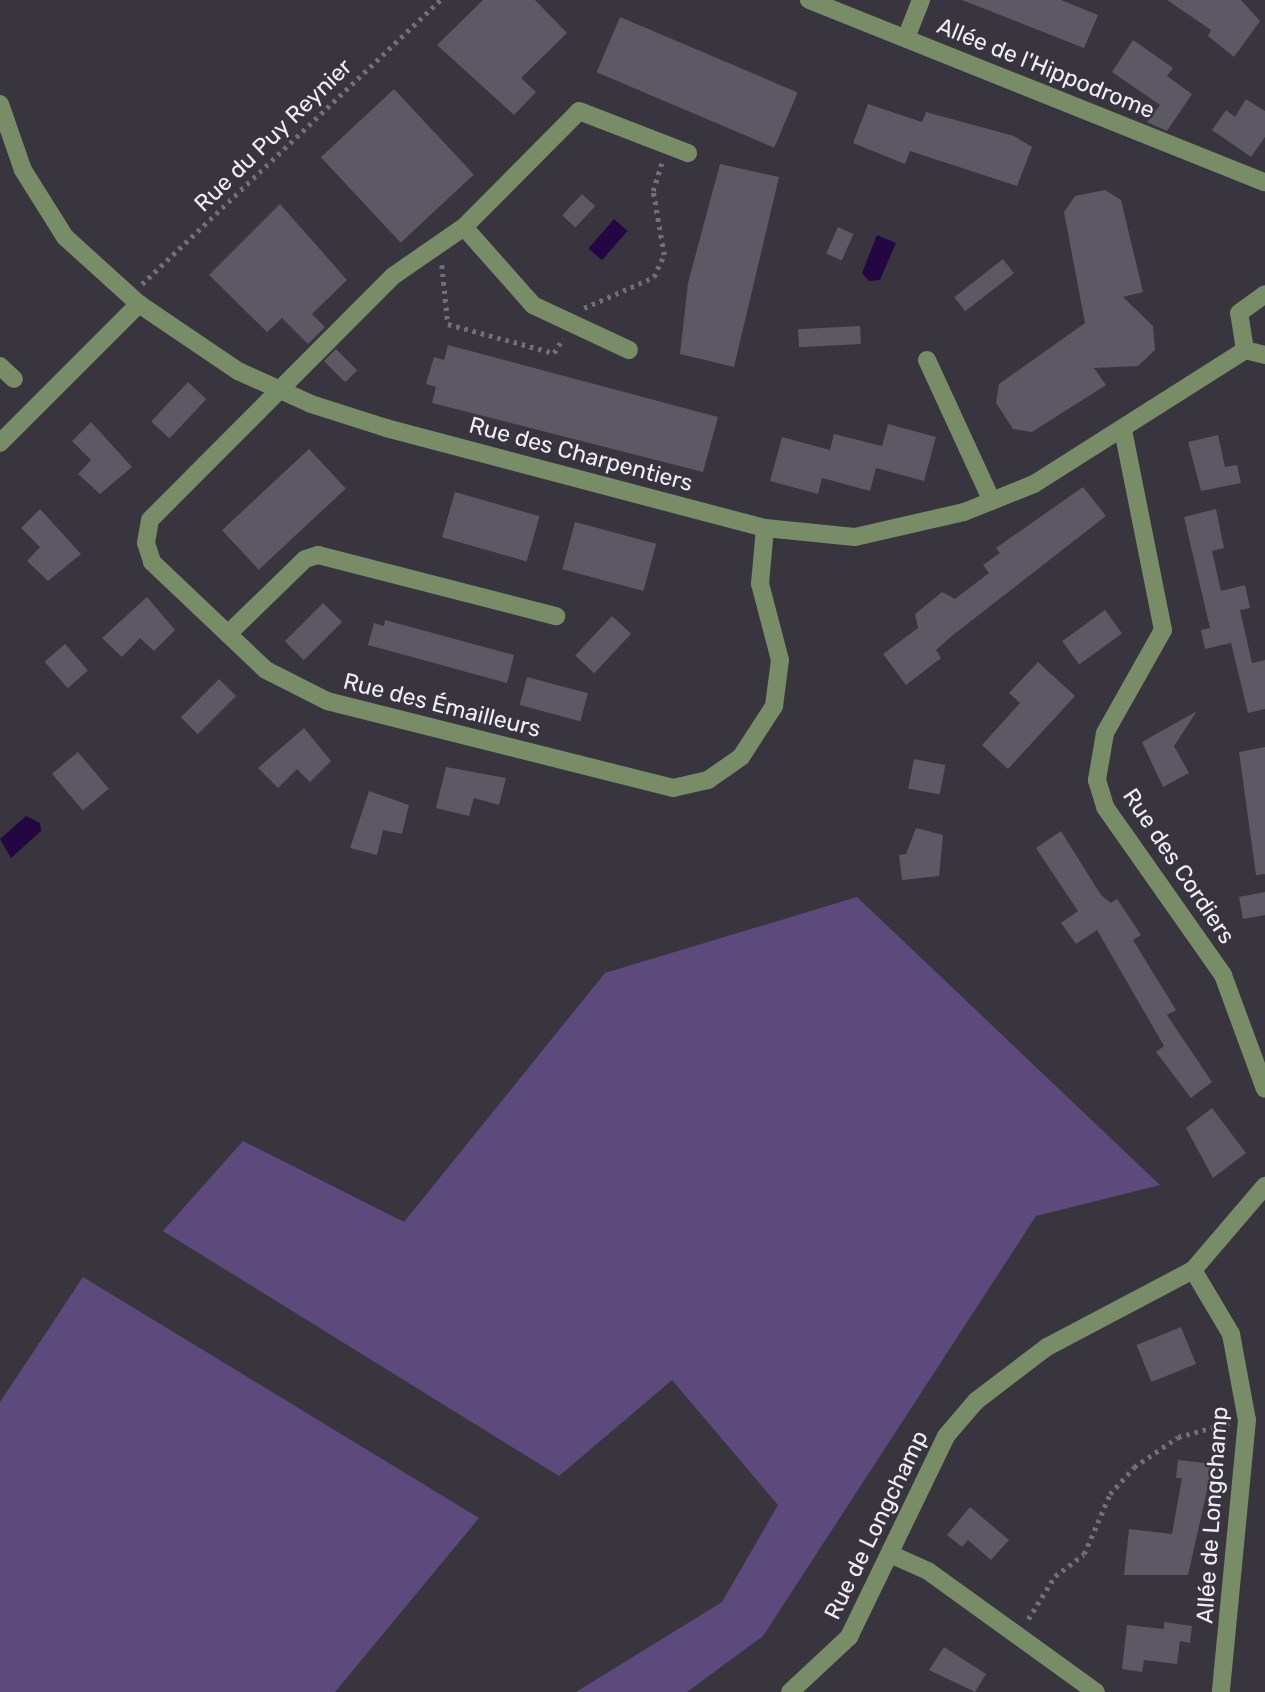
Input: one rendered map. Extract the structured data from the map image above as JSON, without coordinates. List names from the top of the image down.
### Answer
{
  "streets": {
    "street": [
      "Allée de l'Hippodrome",
      "Rue des Charpentiers",
      "Rue des Émailleurs",
      "Rue des Cordiers",
      "Allée de Longchamp",
      "Rue de Longchamp"
    ],
    "path": ["Rue du Puy Reynier"]
  },
  "crossings": [
    ["Rue du Puy Reynier", "Rue des Charpentiers"],
    ["Rue des Charpentiers", "Rue des Émailleurs"],
    ["Rue des Charpentiers", "Rue des Cordiers"],
    ["Allée de Longchamp", "Rue de Longchamp"]
  ]
}
